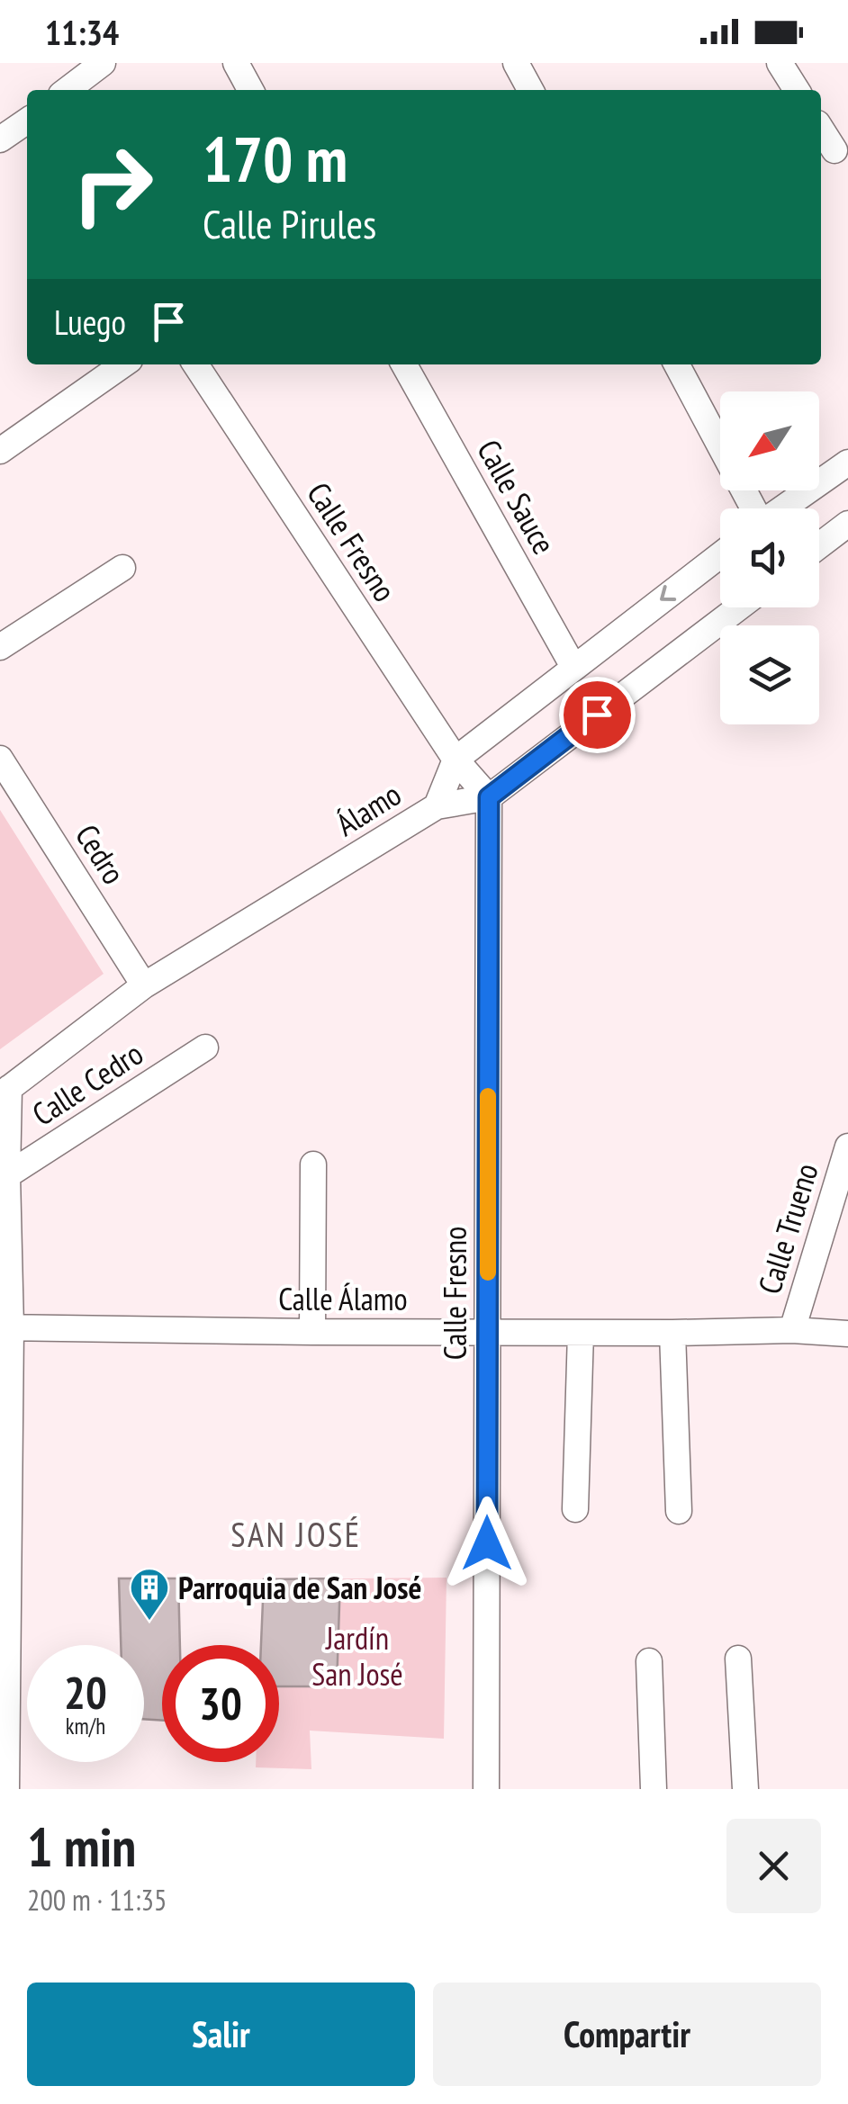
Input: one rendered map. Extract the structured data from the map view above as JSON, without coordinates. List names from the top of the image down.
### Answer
{
  "streets": {
    "street": [
      "Calle Sauce",
      "Calle Fresno",
      "Álamo",
      "Cedro",
      "Calle Cedro",
      "Calle Trueno",
      "Calle Álamo"
    ]
  },
  "crossings": [
    ["Calle Sauce", "Álamo"],
    ["Calle Fresno", "Álamo"],
    ["Calle Fresno", "Calle Álamo"],
    ["Álamo", "Cedro"],
    ["Álamo", "Calle Cedro"],
    ["Calle Cedro", "Calle Álamo"],
    ["Calle Trueno", "Calle Álamo"]
  ],
  "districts": ["SAN JOSÉ"],
  "parks": ["Jardín San José"],
  "places": {
    "building": ["Parroquia de San José"]
  },
  "north": "bottom left",
  "page": {
    "status": "11:34",
    "turn": ["170 m", "Calle Pirules"],
    "then": "Luego",
    "speed": "20 km/h",
    "limit": "30",
    "heading": ["1 min", "200 m · 11:35"],
    "buttons": ["Salir", "Compartir"]
  }
}
